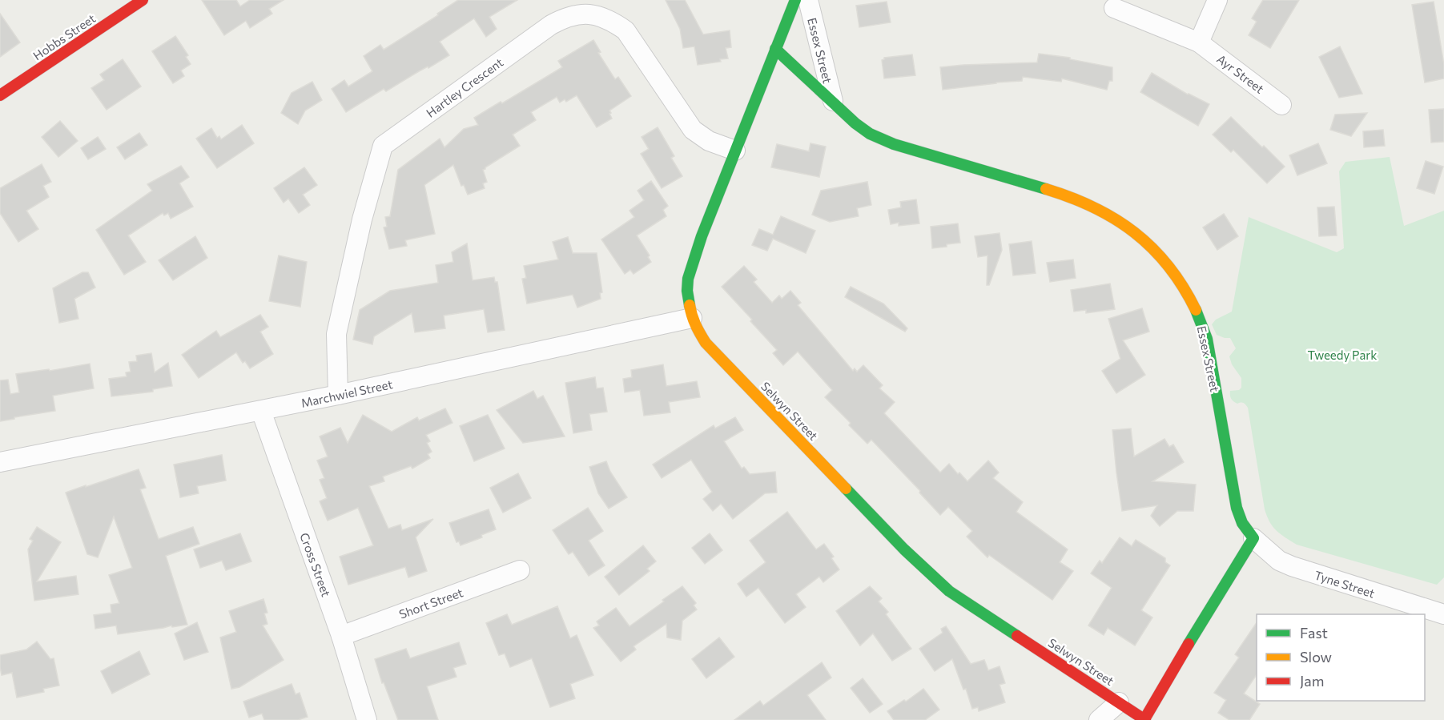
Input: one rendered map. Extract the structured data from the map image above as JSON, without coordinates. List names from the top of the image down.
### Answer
{
  "streets": {
    "street": [
      "Hobbs Street",
      "Essex Street",
      "Ayr Street",
      "Hartley Crescent",
      "Marchwiel Street",
      "Selwyn Street",
      "Cross Street",
      "Tyne Street",
      "Short Street"
    ]
  },
  "crossings": [
    ["Essex Street", "Selwyn Street"],
    ["Essex Street", "Tyne Street"],
    ["Hartley Crescent", "Marchwiel Street"],
    ["Hartley Crescent", "Selwyn Street"],
    ["Marchwiel Street", "Selwyn Street"],
    ["Marchwiel Street", "Cross Street"],
    ["Cross Street", "Short Street"]
  ],
  "parks": ["Tweedy Park"],
  "legend": ["Fast", "Slow", "Jam"]
}
